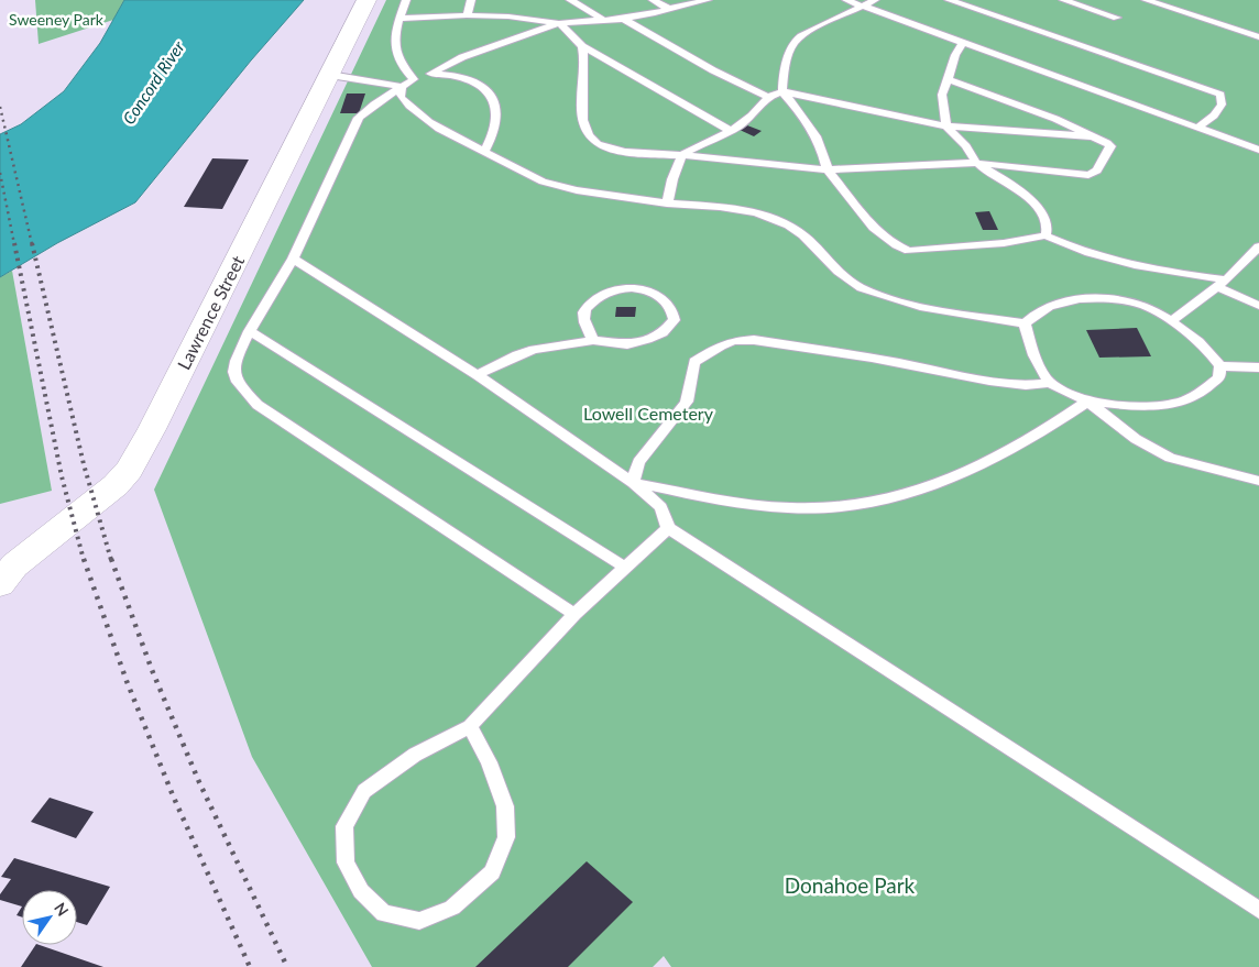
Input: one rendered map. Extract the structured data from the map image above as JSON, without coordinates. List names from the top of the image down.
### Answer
{
  "streets": {
    "main road": ["Lawrence Street"]
  },
  "water": ["Concord River"],
  "parks": ["Sweeney Park", "Lowell Cemetery", "Donahoe Park"],
  "north": "top right"
}
